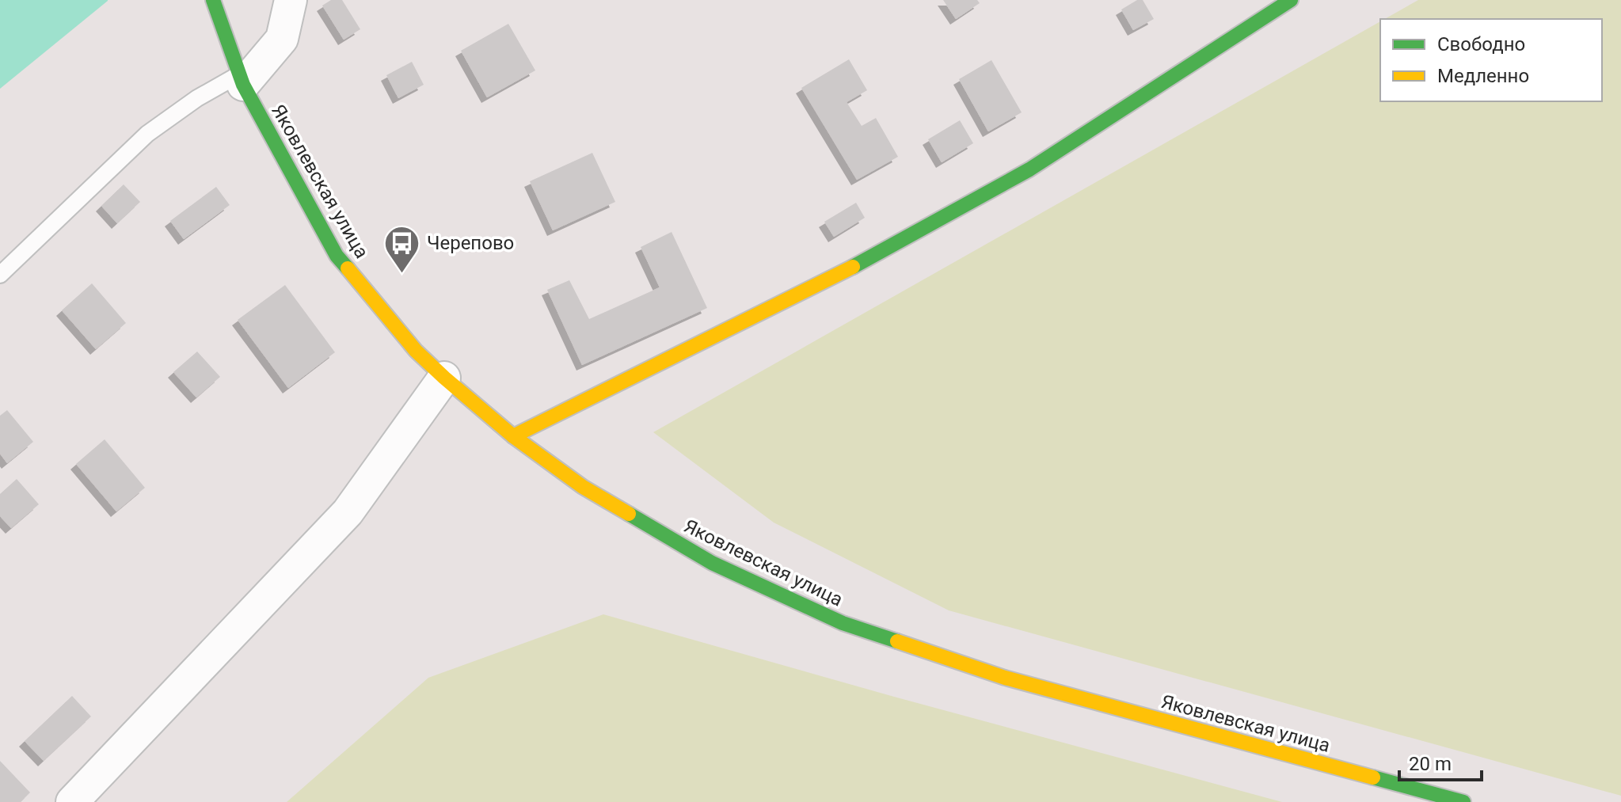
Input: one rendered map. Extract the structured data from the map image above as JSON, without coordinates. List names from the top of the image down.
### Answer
{
  "streets": {
    "street": ["Яковлевская улица"]
  },
  "places": {
    "bus stop": ["Черепово"]
  },
  "legend": ["Свободно", "Медленно"],
  "scale_bar": "20 m"
}
